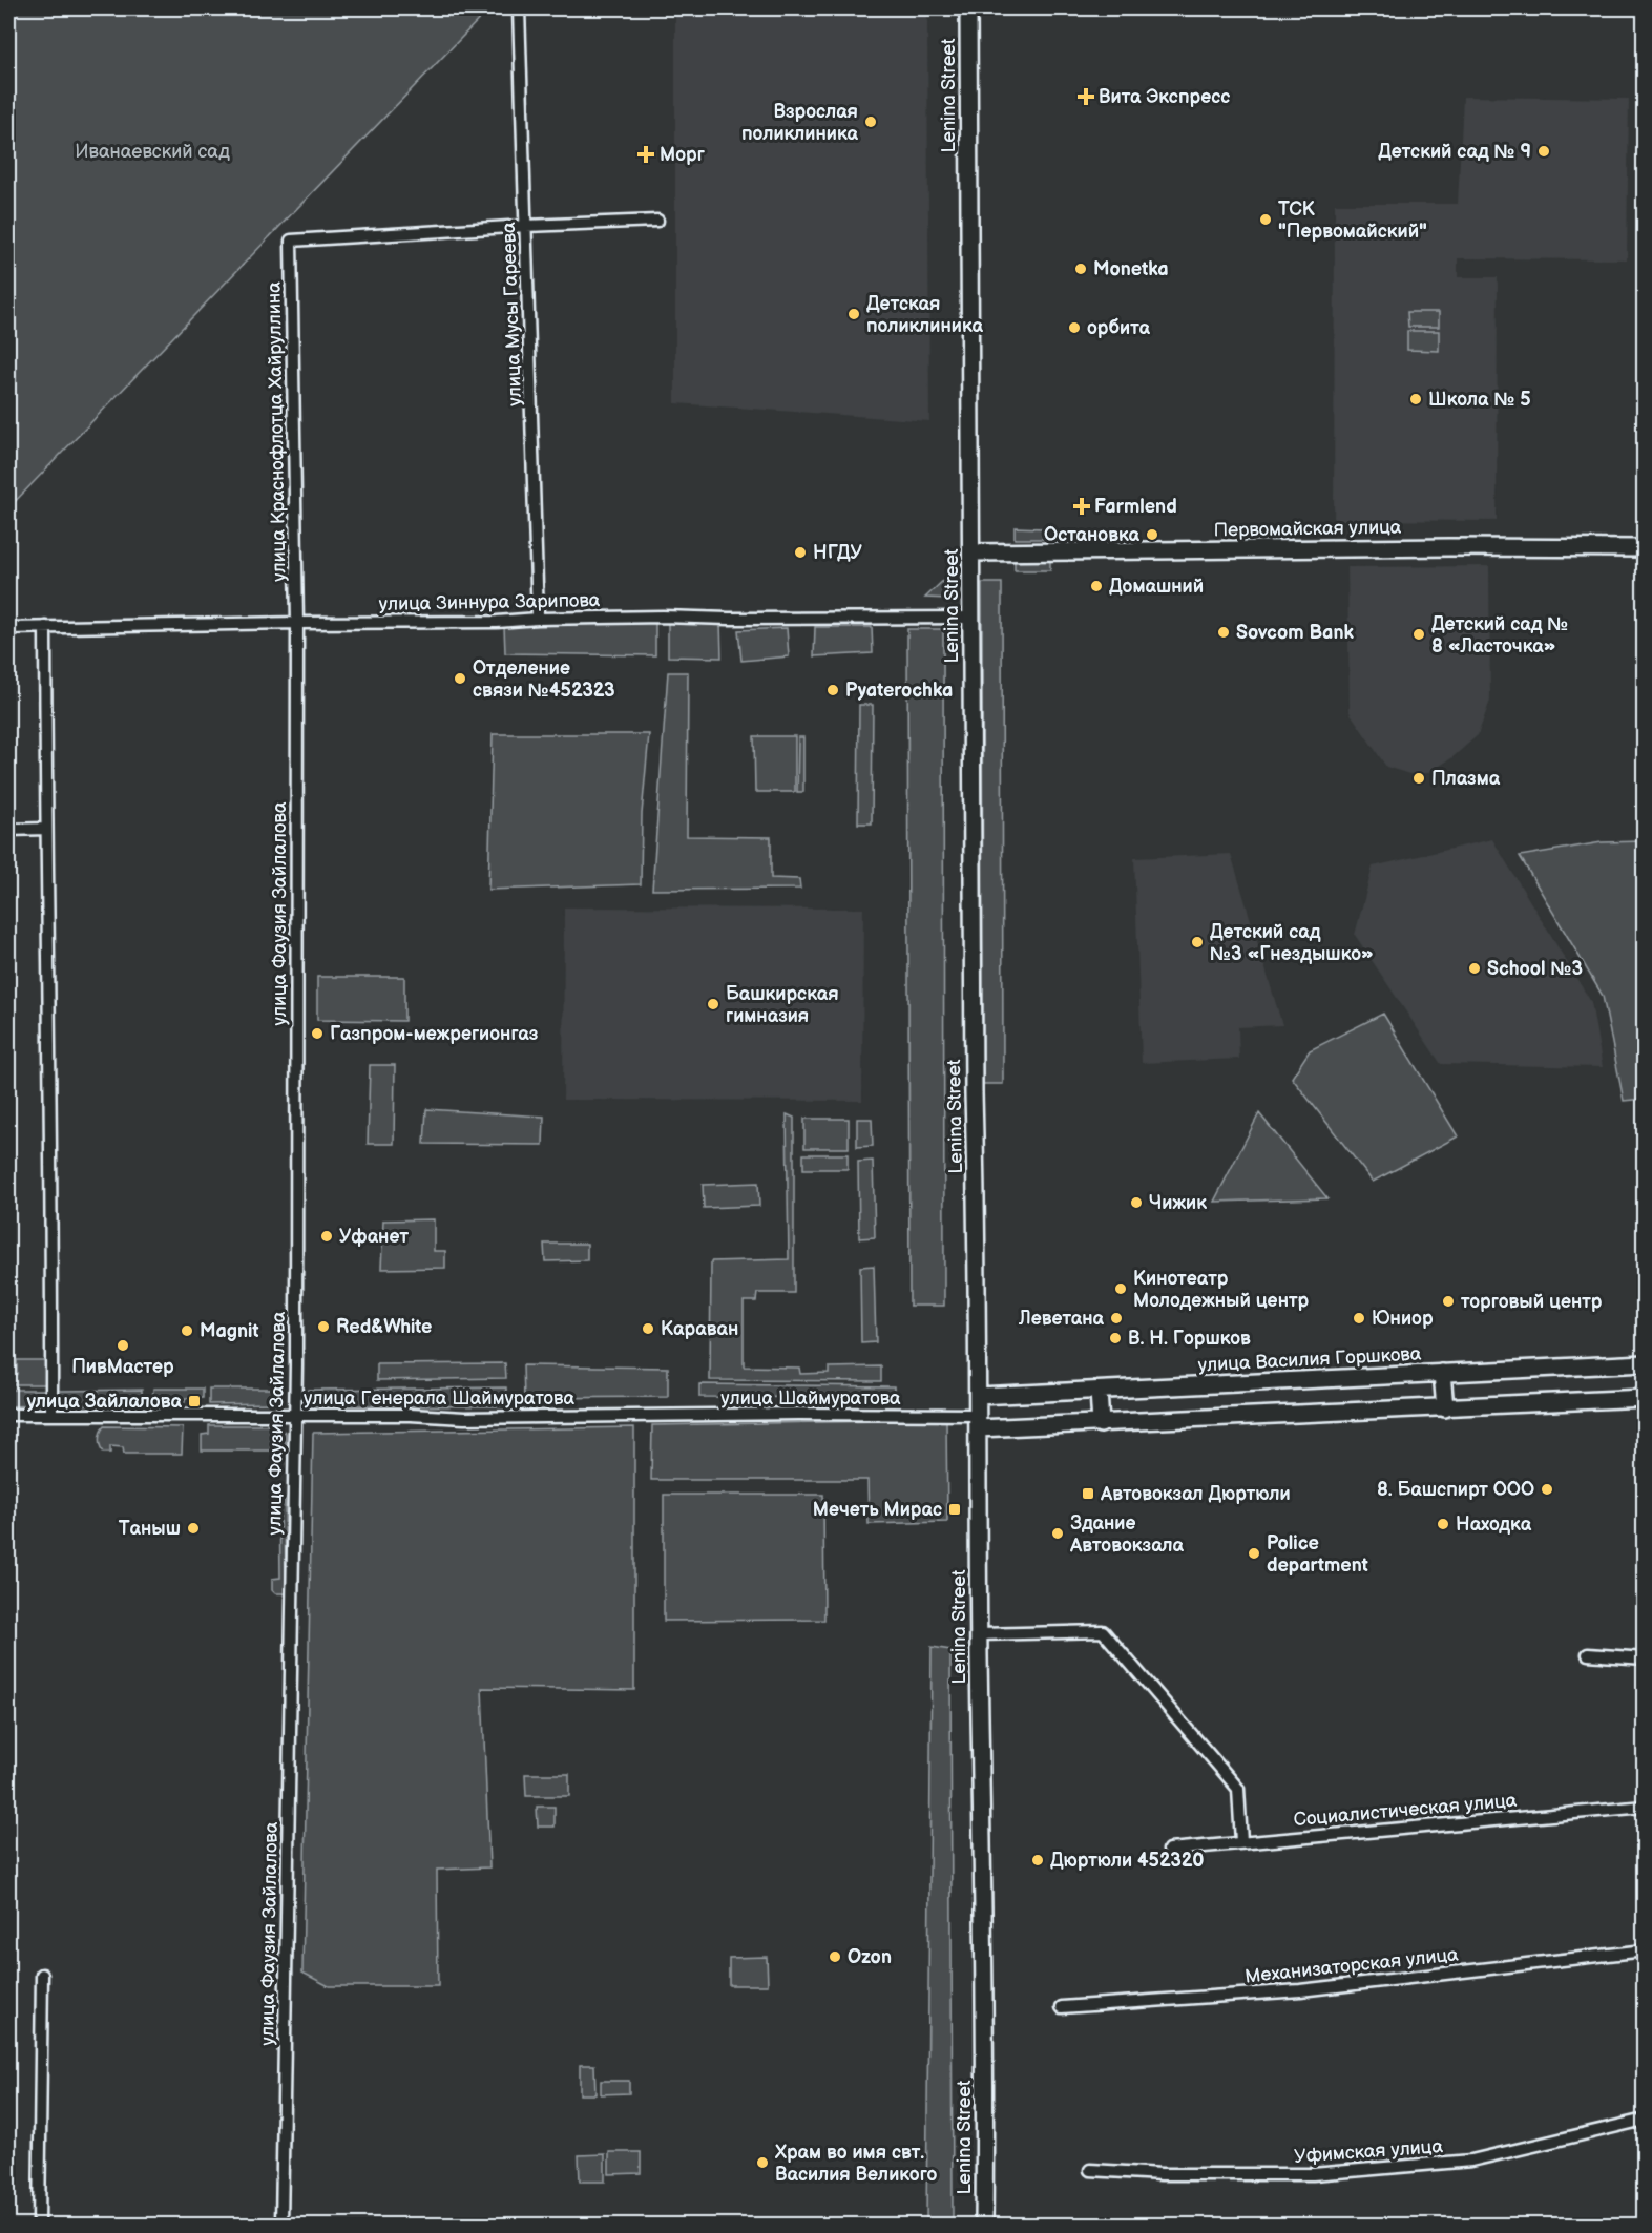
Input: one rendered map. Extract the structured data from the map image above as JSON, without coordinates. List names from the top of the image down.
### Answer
{
  "streets": {
    "main road": ["Lenina Street", "Первомайская улица", "улица Василия Горшкова"],
    "street": [
      "улица Мусы Гареева",
      "улица Краснофлотца Хайруллина",
      "улица Зиннура Зарипова",
      "улица Фаузия Зайлалова",
      "улица Генерала Шаймуратова",
      "улица Шаймуратова",
      "Социалистическая улица",
      "Механизаторская улица",
      "Уфимская улица"
    ]
  },
  "crossings": [
    ["Lenina Street", "Первомайская улица"],
    ["Lenina Street", "улица Зиннура Зарипова"],
    ["Lenina Street", "улица Василия Горшкова"],
    ["Lenina Street", "улица Шаймуратова"],
    ["улица Мусы Гареева", "улица Краснофлотца Хайруллина"],
    ["улица Мусы Гареева", "улица Зиннура Зарипова"],
    ["улица Краснофлотца Хайруллина", "улица Зиннура Зарипова"],
    ["улица Краснофлотца Хайруллина", "улица Фаузия Зайлалова"],
    ["улица Зиннура Зарипова", "улица Фаузия Зайлалова"],
    ["улица Фаузия Зайлалова", "улица Генерала Шаймуратова"],
    ["улица Генерала Шаймуратова", "улица Шаймуратова"]
  ],
  "parks": ["Иванаевский сад"],
  "places": {
    "health": ["Вита Экспресс", "Морг", "Farmlend"],
    "other": [
      "Взрослая поликлиника",
      "Детский сад № 9",
      "ТСК \"Первомайский\"",
      "Monetka",
      "Детская поликлиника",
      "орбита",
      "Школа № 5",
      "Остановка",
      "НГДУ",
      "Домашний",
      "Sovcom Bank",
      "Детский сад № 8 «Ласточка»",
      "Отделение связи №452323",
      "Pyaterochka",
      "Плазма",
      "Детский сад №3 «Гнездышко»",
      "School №3",
      "Башкирская гимназия",
      "Газпром-межрегионгаз",
      "Чижик",
      "Уфанет",
      "Кинотеатр Молодежный центр",
      "торговый центр",
      "Леветана",
      "Юниор",
      "Red&White",
      "Караван",
      "Magnit",
      "В. Н. Горшков",
      "ПивМастер",
      "8. Башспирт ООО",
      "Находка",
      "Таныш",
      "Здание Автовокзала",
      "Police department",
      "Дюртюли 452320",
      "Ozon",
      "Храм во имя свт. Василия Великого"
    ],
    "transit": ["улица Зайлалова", "Автовокзал Дюртюли", "Мечеть Мирас"]
  }
}
